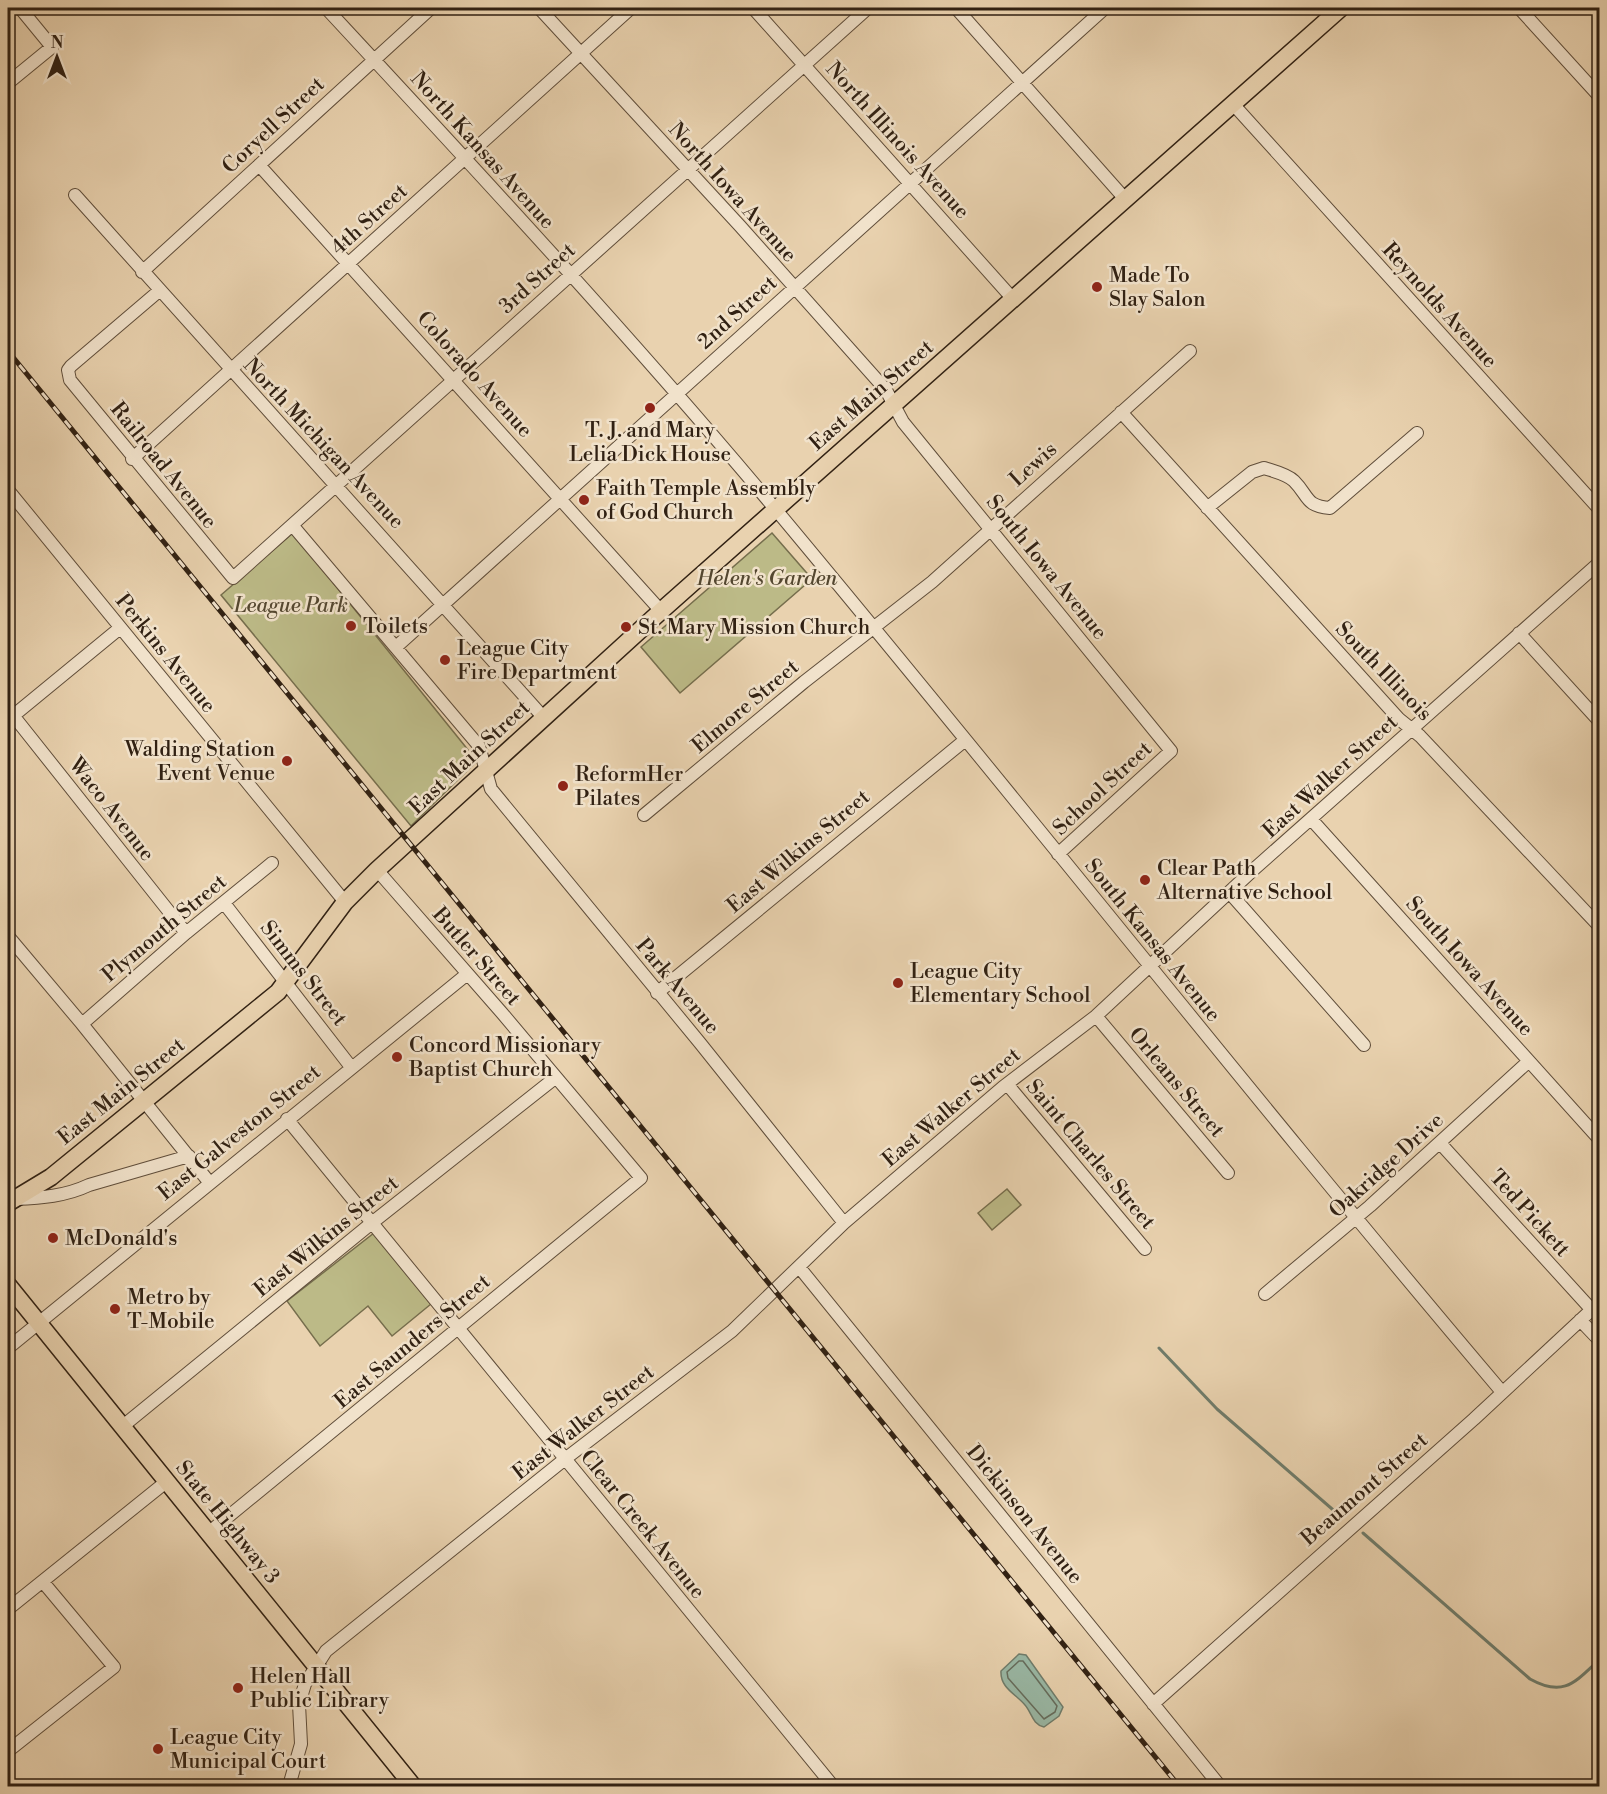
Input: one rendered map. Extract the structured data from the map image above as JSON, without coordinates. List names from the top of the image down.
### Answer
{
  "streets": {
    "main road": ["East Main Street", "State Highway 3"],
    "street": [
      "Coryell Street",
      "North Illinois Avenue",
      "North Kansas Avenue",
      "North Iowa Avenue",
      "4th Street",
      "3rd Street",
      "Reynolds Avenue",
      "2nd Street",
      "Colorado Avenue",
      "North Michigan Avenue",
      "Lewis",
      "Railroad Avenue",
      "South Iowa Avenue",
      "Perkins Avenue",
      "South Illinois",
      "Elmore Street",
      "East Walker Street",
      "School Street",
      "Waco Avenue",
      "East Wilkins Street",
      "Plymouth Street",
      "South Kansas Avenue",
      "Butler Street",
      "Simms Street",
      "Park Avenue",
      "Orleans Street",
      "East Galveston Street",
      "Saint Charles Street",
      "Oakridge Drive",
      "Ted Pickett",
      "East Saunders Street",
      "Beaumont Street",
      "Dickinson Avenue",
      "Clear Creek Avenue"
    ]
  },
  "crossings": [
    ["Coryell Street", "North Kansas Avenue"],
    ["Coryell Street", "Colorado Avenue"],
    ["Coryell Street", "North Michigan Avenue"],
    ["North Illinois Avenue", "3rd Street"],
    ["North Illinois Avenue", "2nd Street"],
    ["North Illinois Avenue", "East Main Street"],
    ["North Kansas Avenue", "4th Street"],
    ["North Kansas Avenue", "3rd Street"],
    ["North Kansas Avenue", "2nd Street"],
    ["North Kansas Avenue", "East Main Street"],
    ["North Kansas Avenue", "South Kansas Avenue"],
    ["North Iowa Avenue", "4th Street"],
    ["North Iowa Avenue", "3rd Street"],
    ["North Iowa Avenue", "2nd Street"],
    ["North Iowa Avenue", "East Main Street"],
    ["North Iowa Avenue", "South Iowa Avenue"],
    ["4th Street", "Colorado Avenue"],
    ["4th Street", "North Michigan Avenue"],
    ["4th Street", "Railroad Avenue"],
    ["3rd Street", "Colorado Avenue"],
    ["3rd Street", "North Michigan Avenue"],
    ["3rd Street", "Railroad Avenue"],
    ["3rd Street", "Park Avenue"],
    ["Reynolds Avenue", "East Main Street"],
    ["2nd Street", "Colorado Avenue"],
    ["2nd Street", "North Michigan Avenue"],
    ["2nd Street", "Park Avenue"],
    ["Colorado Avenue", "East Main Street"],
    ["East Main Street", "North Michigan Avenue"],
    ["East Main Street", "South Iowa Avenue"],
    ["East Main Street", "Perkins Avenue"],
    ["East Main Street", "South Kansas Avenue"],
    ["East Main Street", "Butler Street"],
    ["East Main Street", "Simms Street"],
    ["East Main Street", "Park Avenue"],
    ["North Michigan Avenue", "Railroad Avenue"],
    ["Lewis", "South Iowa Avenue"],
    ["Lewis", "South Illinois"],
    ["Lewis", "Elmore Street"],
    ["Lewis", "South Kansas Avenue"],
    ["South Iowa Avenue", "East Walker Street"],
    ["South Iowa Avenue", "School Street"],
    ["South Iowa Avenue", "Oakridge Drive"],
    ["South Illinois", "East Walker Street"],
    ["Elmore Street", "South Kansas Avenue"],
    ["East Walker Street", "South Kansas Avenue"],
    ["East Walker Street", "Park Avenue"],
    ["East Walker Street", "Orleans Street"],
    ["East Walker Street", "Saint Charles Street"],
    ["East Walker Street", "Dickinson Avenue"],
    ["East Walker Street", "State Highway 3"],
    ["East Walker Street", "Clear Creek Avenue"],
    ["School Street", "South Kansas Avenue"],
    ["Waco Avenue", "Plymouth Street"],
    ["East Wilkins Street", "South Kansas Avenue"],
    ["East Wilkins Street", "Butler Street"],
    ["East Wilkins Street", "Park Avenue"],
    ["East Wilkins Street", "State Highway 3"],
    ["East Wilkins Street", "Clear Creek Avenue"],
    ["Plymouth Street", "Simms Street"],
    ["South Kansas Avenue", "Oakridge Drive"],
    ["South Kansas Avenue", "Beaumont Street"],
    ["Butler Street", "East Galveston Street"],
    ["Butler Street", "East Saunders Street"],
    ["Simms Street", "East Galveston Street"],
    ["East Galveston Street", "State Highway 3"],
    ["East Galveston Street", "Clear Creek Avenue"],
    ["Oakridge Drive", "Ted Pickett"],
    ["Ted Pickett", "Beaumont Street"],
    ["East Saunders Street", "State Highway 3"],
    ["East Saunders Street", "Clear Creek Avenue"],
    ["Beaumont Street", "Dickinson Avenue"]
  ],
  "parks": ["Helen's Garden", "League Park"],
  "places": [
    "Made To Slay Salon",
    "T. J. and Mary Lelia Dick House",
    "Faith Temple Assembly of God Church",
    "Toilets",
    "St. Mary Mission Church",
    "League City Fire Department",
    "Walding Station Event Venue",
    "ReformHer Pilates",
    "Clear Path Alternative School",
    "League City Elementary School",
    "Concord Missionary Baptist Church",
    "McDonald's",
    "Metro by T-Mobile",
    "Helen Hall Public Library",
    "League City Municipal Court"
  ],
  "north": "top"
}
